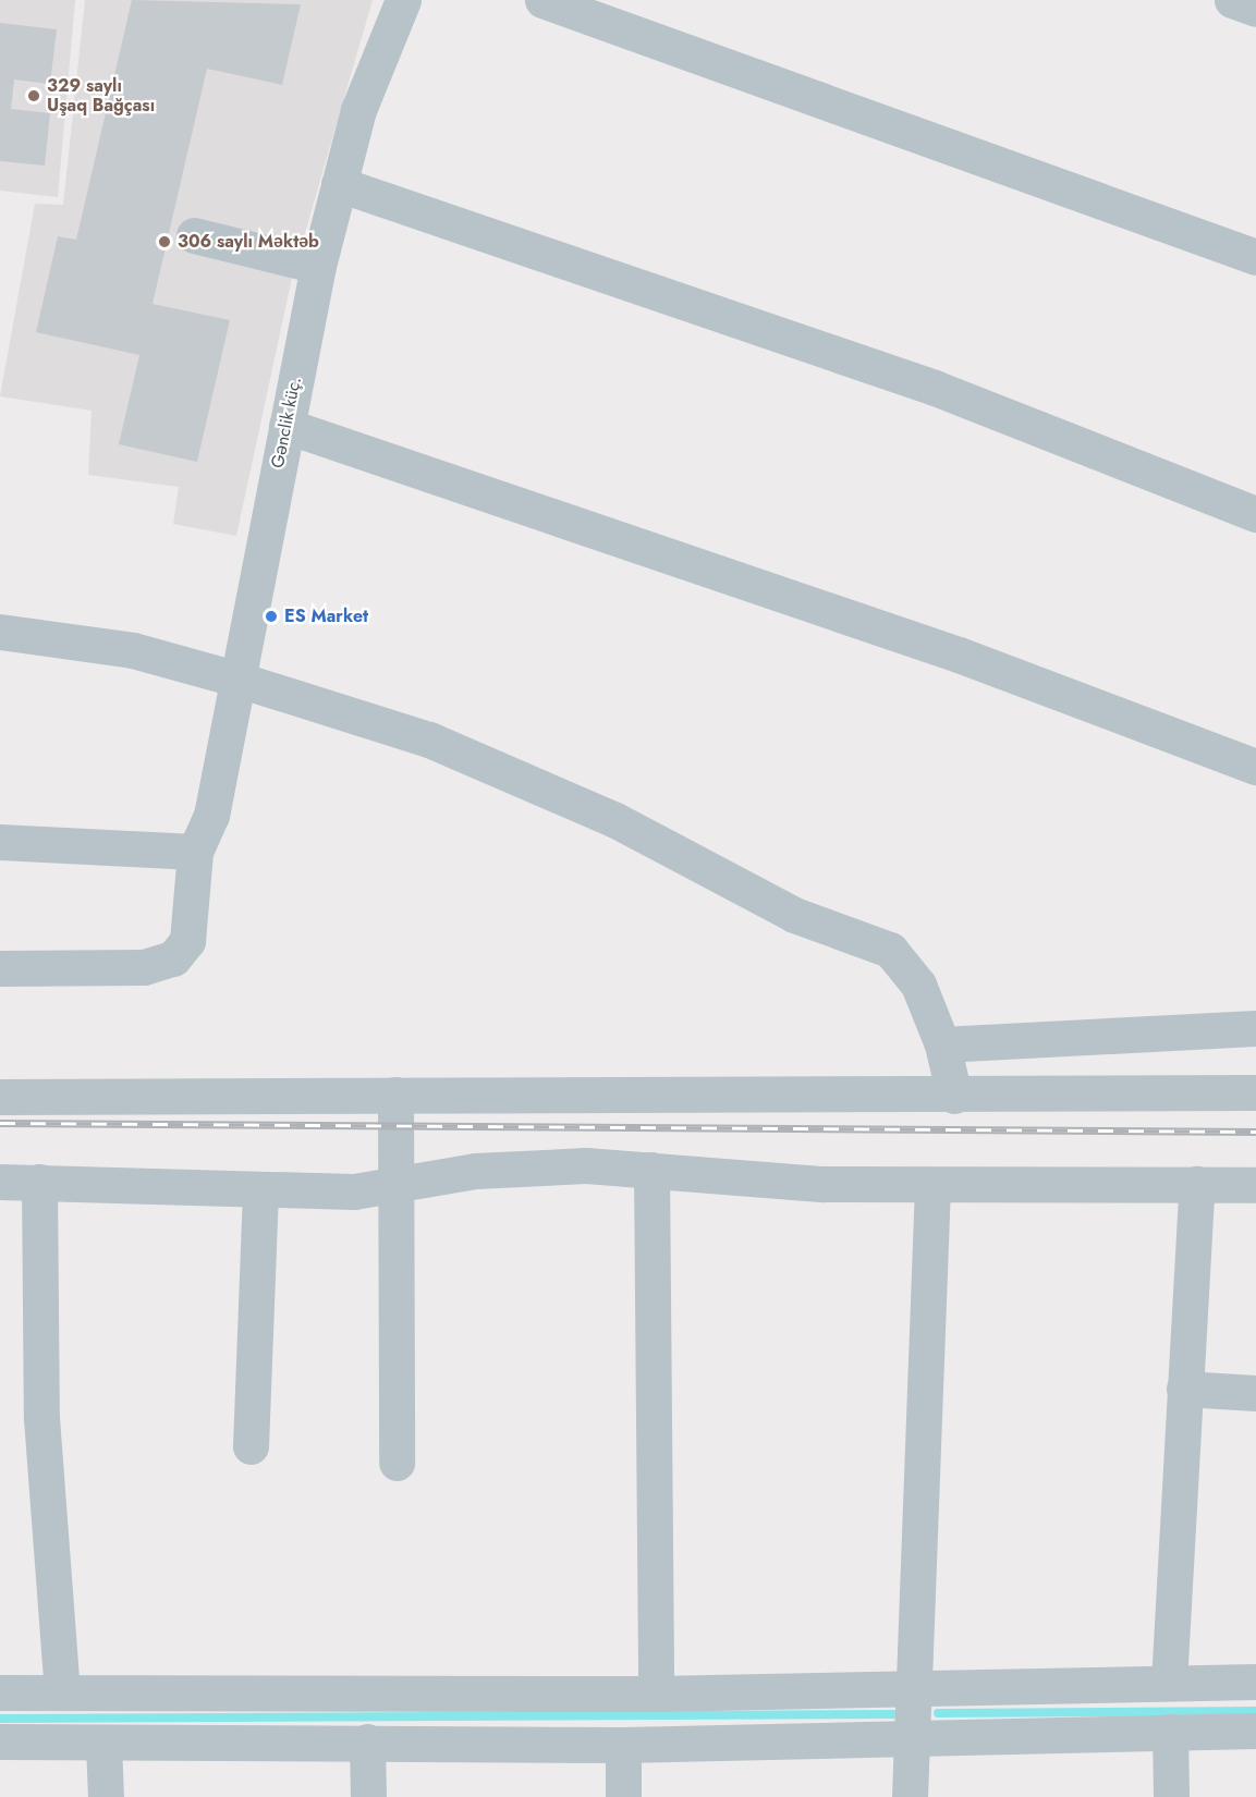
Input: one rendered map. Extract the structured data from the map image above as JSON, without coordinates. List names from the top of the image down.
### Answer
{
  "streets": {
    "street": ["Gənclik küç."]
  },
  "places": ["329 saylı Uşaq Bağçası", "306 saylı Məktəb", "ES Market"]
}
